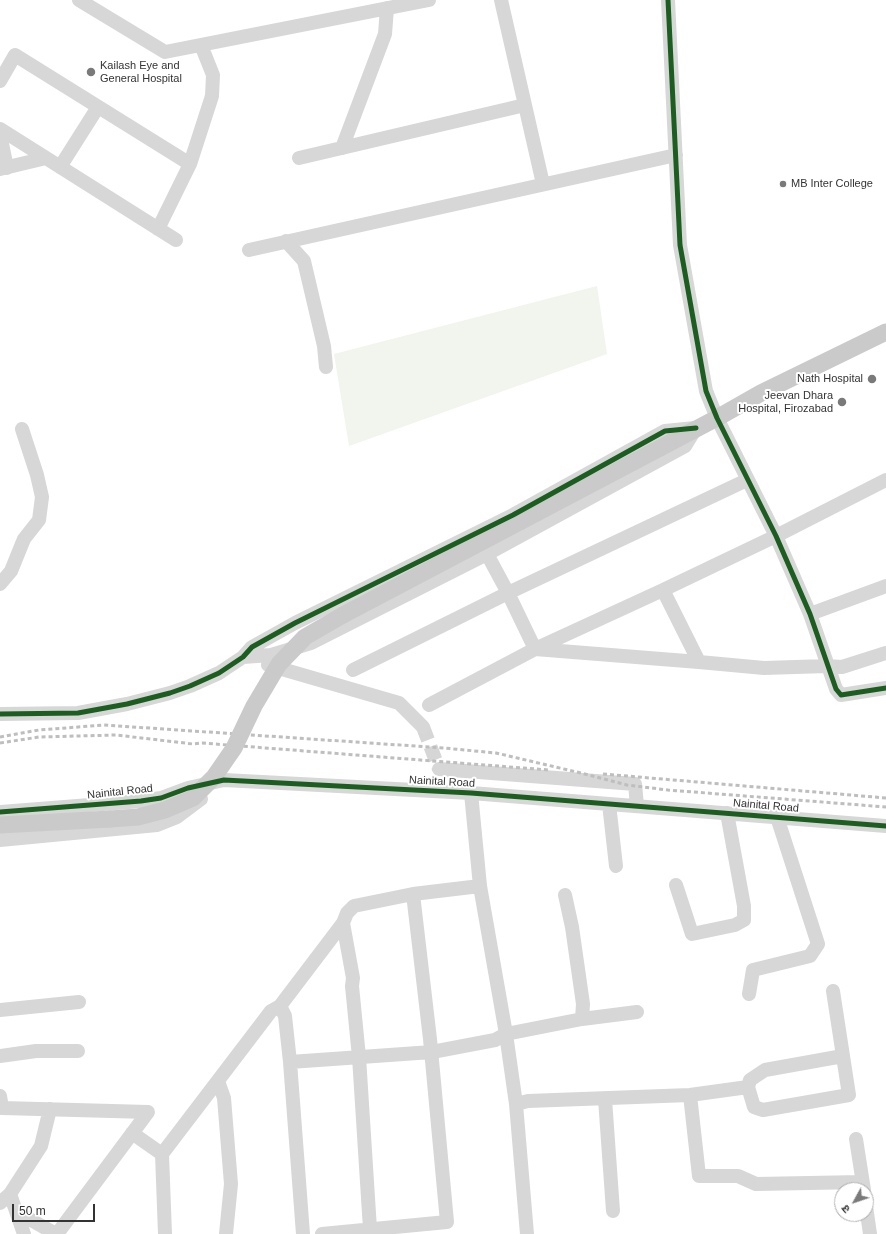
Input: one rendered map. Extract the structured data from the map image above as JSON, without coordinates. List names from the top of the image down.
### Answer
{
  "streets": {
    "street": ["Nainital Road"]
  },
  "places": [
    "Kailash Eye and General Hospital",
    "MB Inter College",
    "Nath Hospital",
    "Jeevan Dhara Hospital, Firozabad"
  ],
  "scale_bar": "50 m",
  "north": "bottom left"
}
